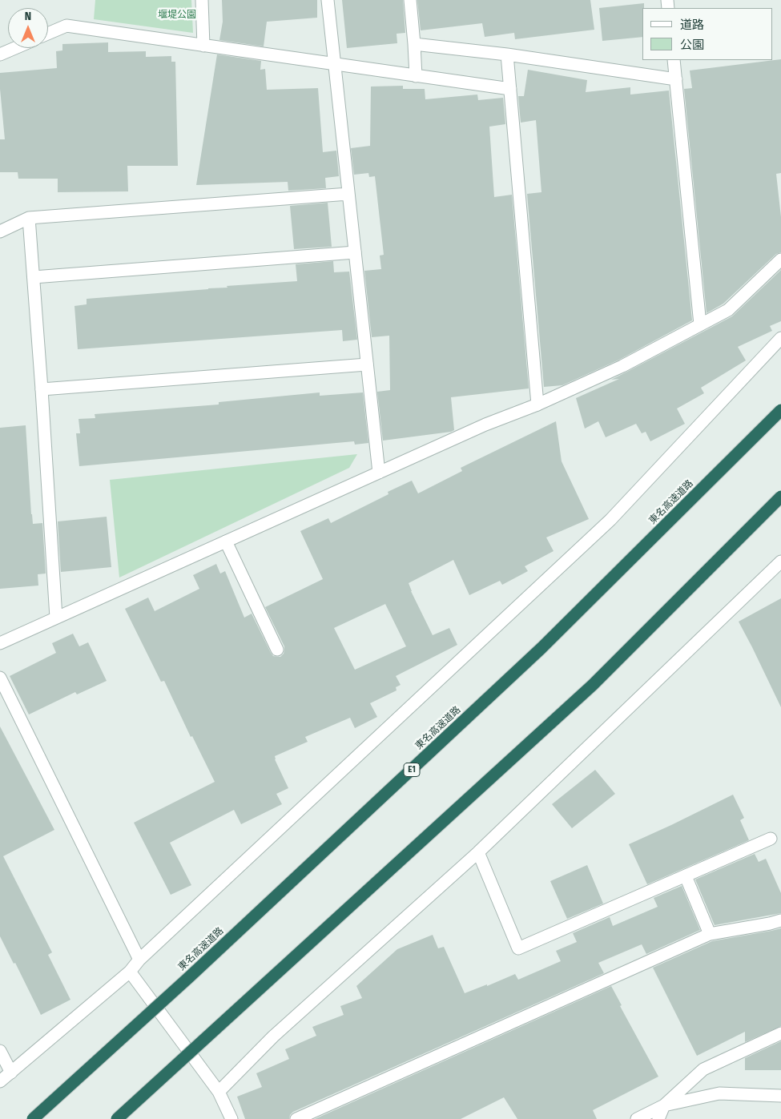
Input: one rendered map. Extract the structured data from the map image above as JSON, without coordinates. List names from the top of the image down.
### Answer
{
  "streets": {
    "highway": ["東名高速道路", "E1"]
  },
  "parks": ["堰堤公園"],
  "legend": ["道路", "公園"],
  "north": "top"
}
